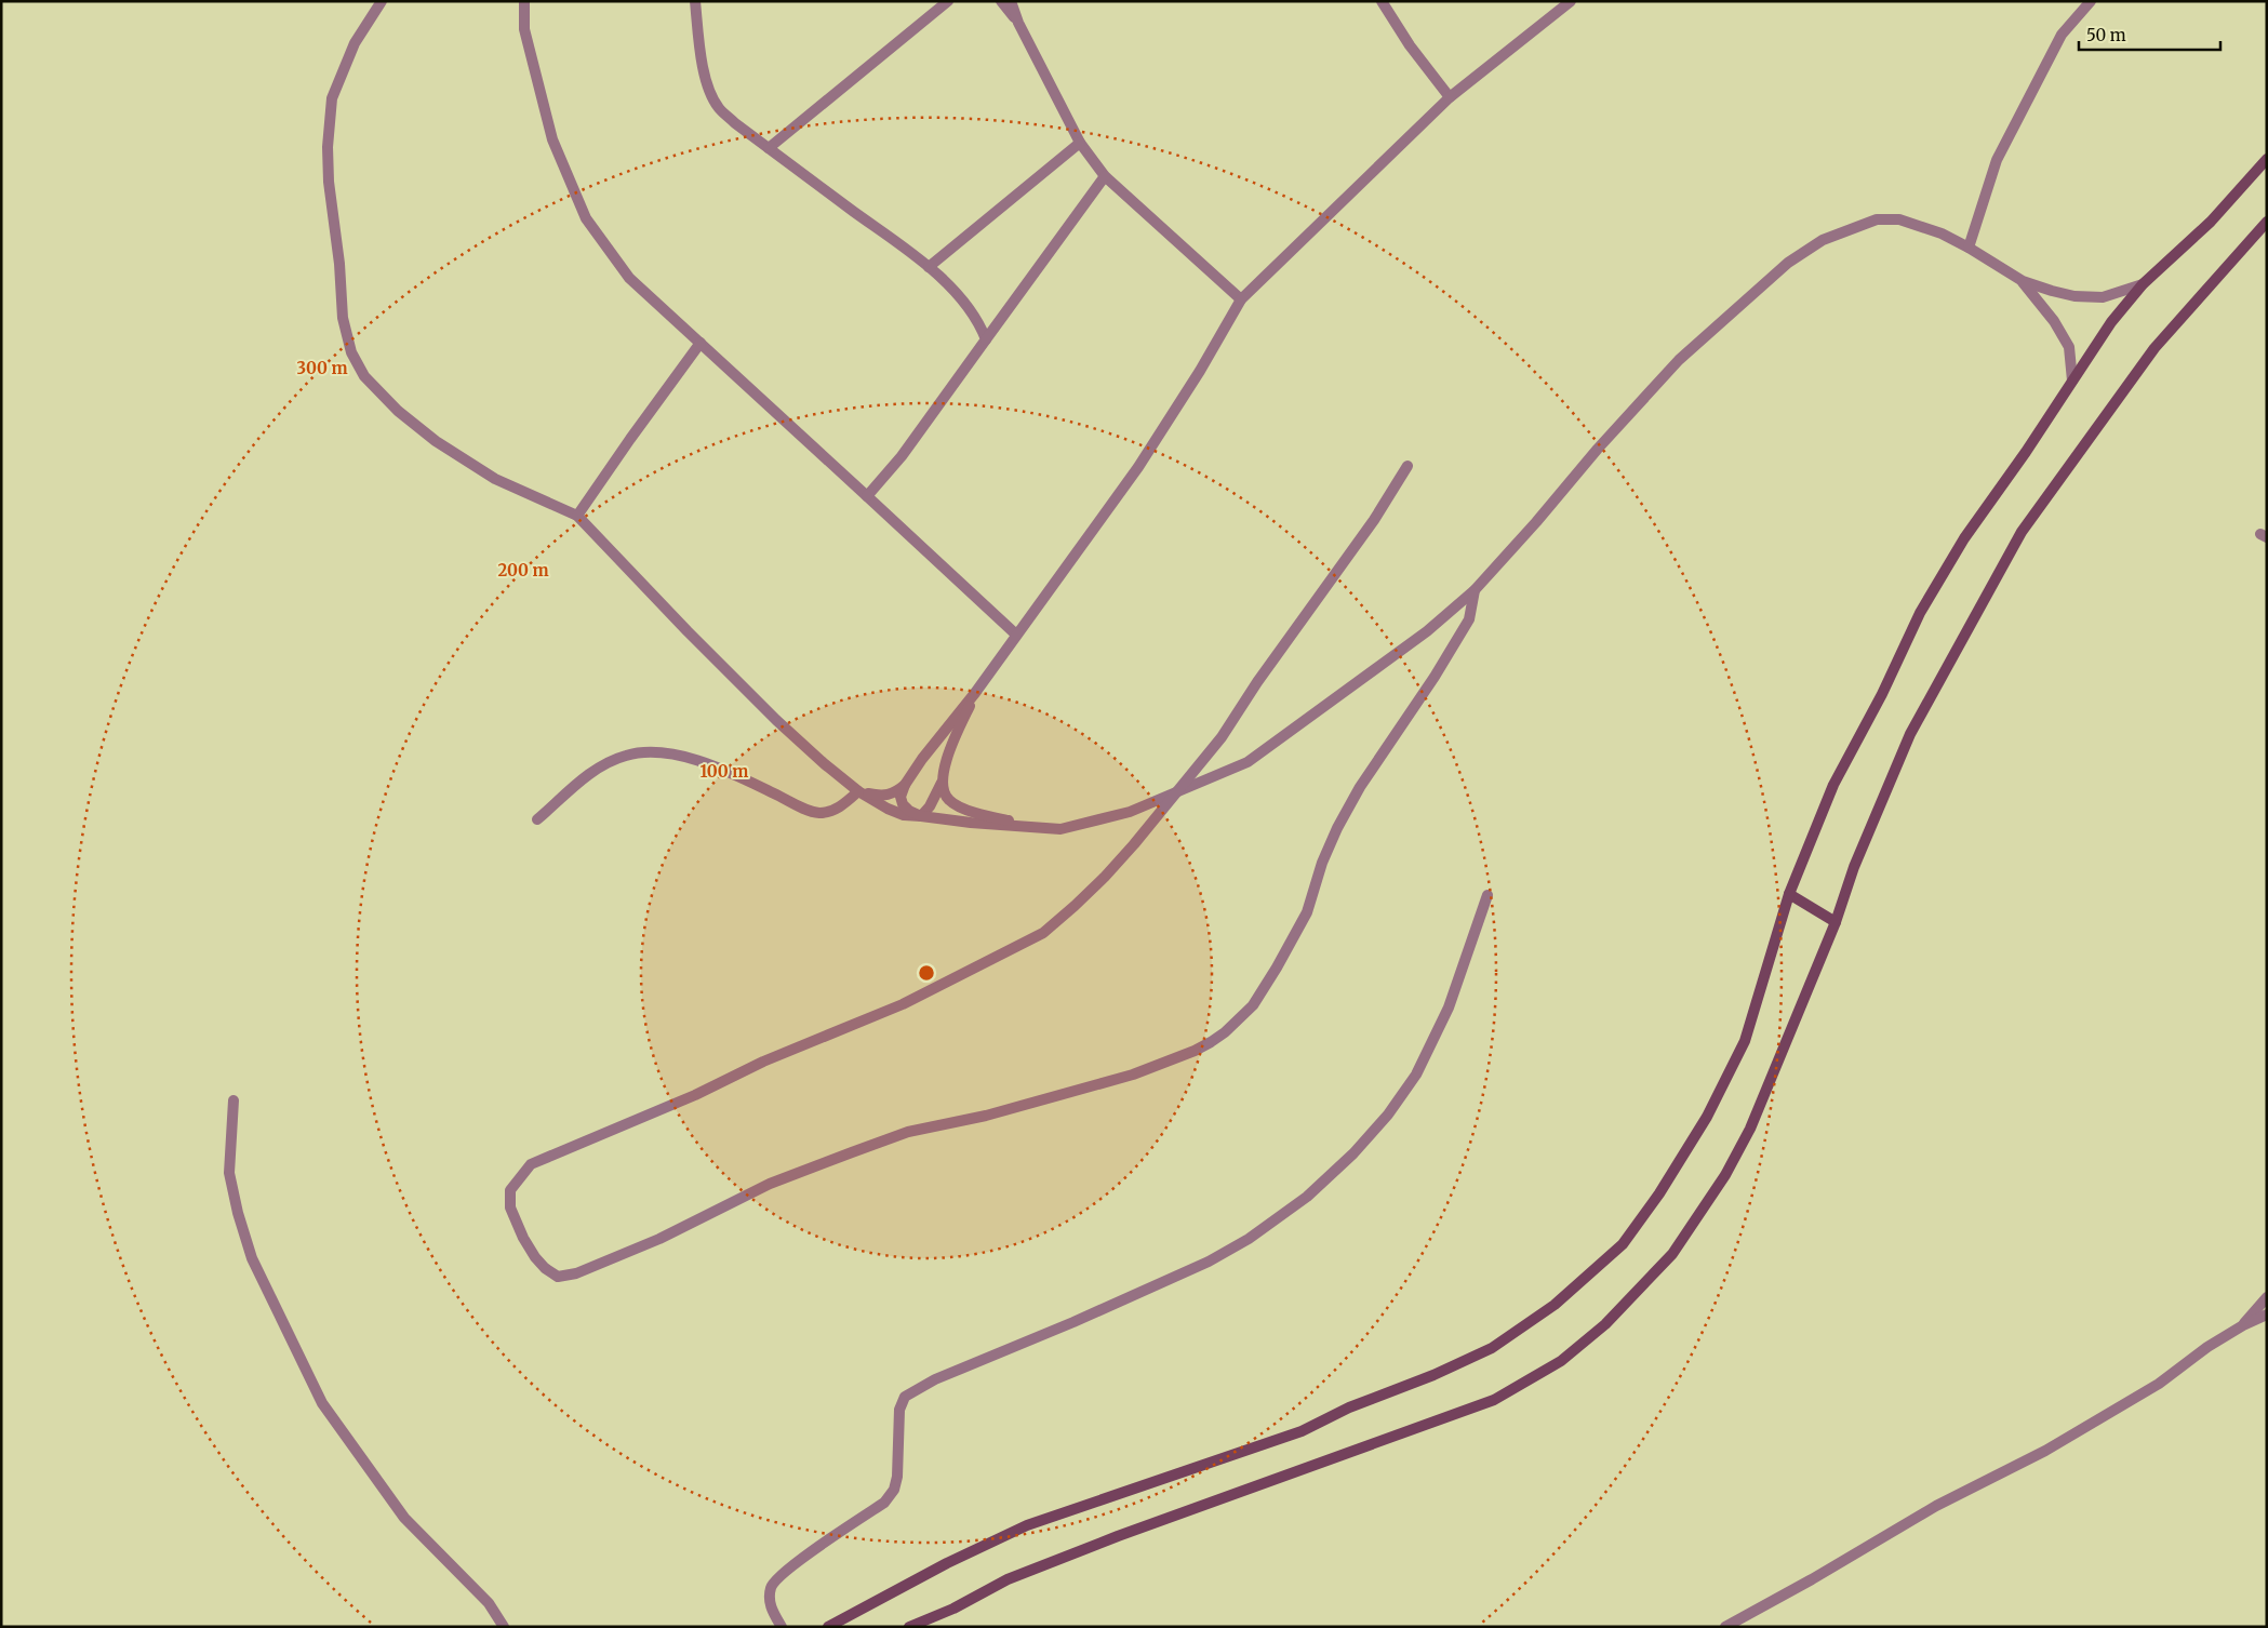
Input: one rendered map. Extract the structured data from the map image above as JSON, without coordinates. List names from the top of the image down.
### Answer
{
  "scale_bar": "50 m",
  "rings": ["300 m", "200 m", "100 m"]
}
